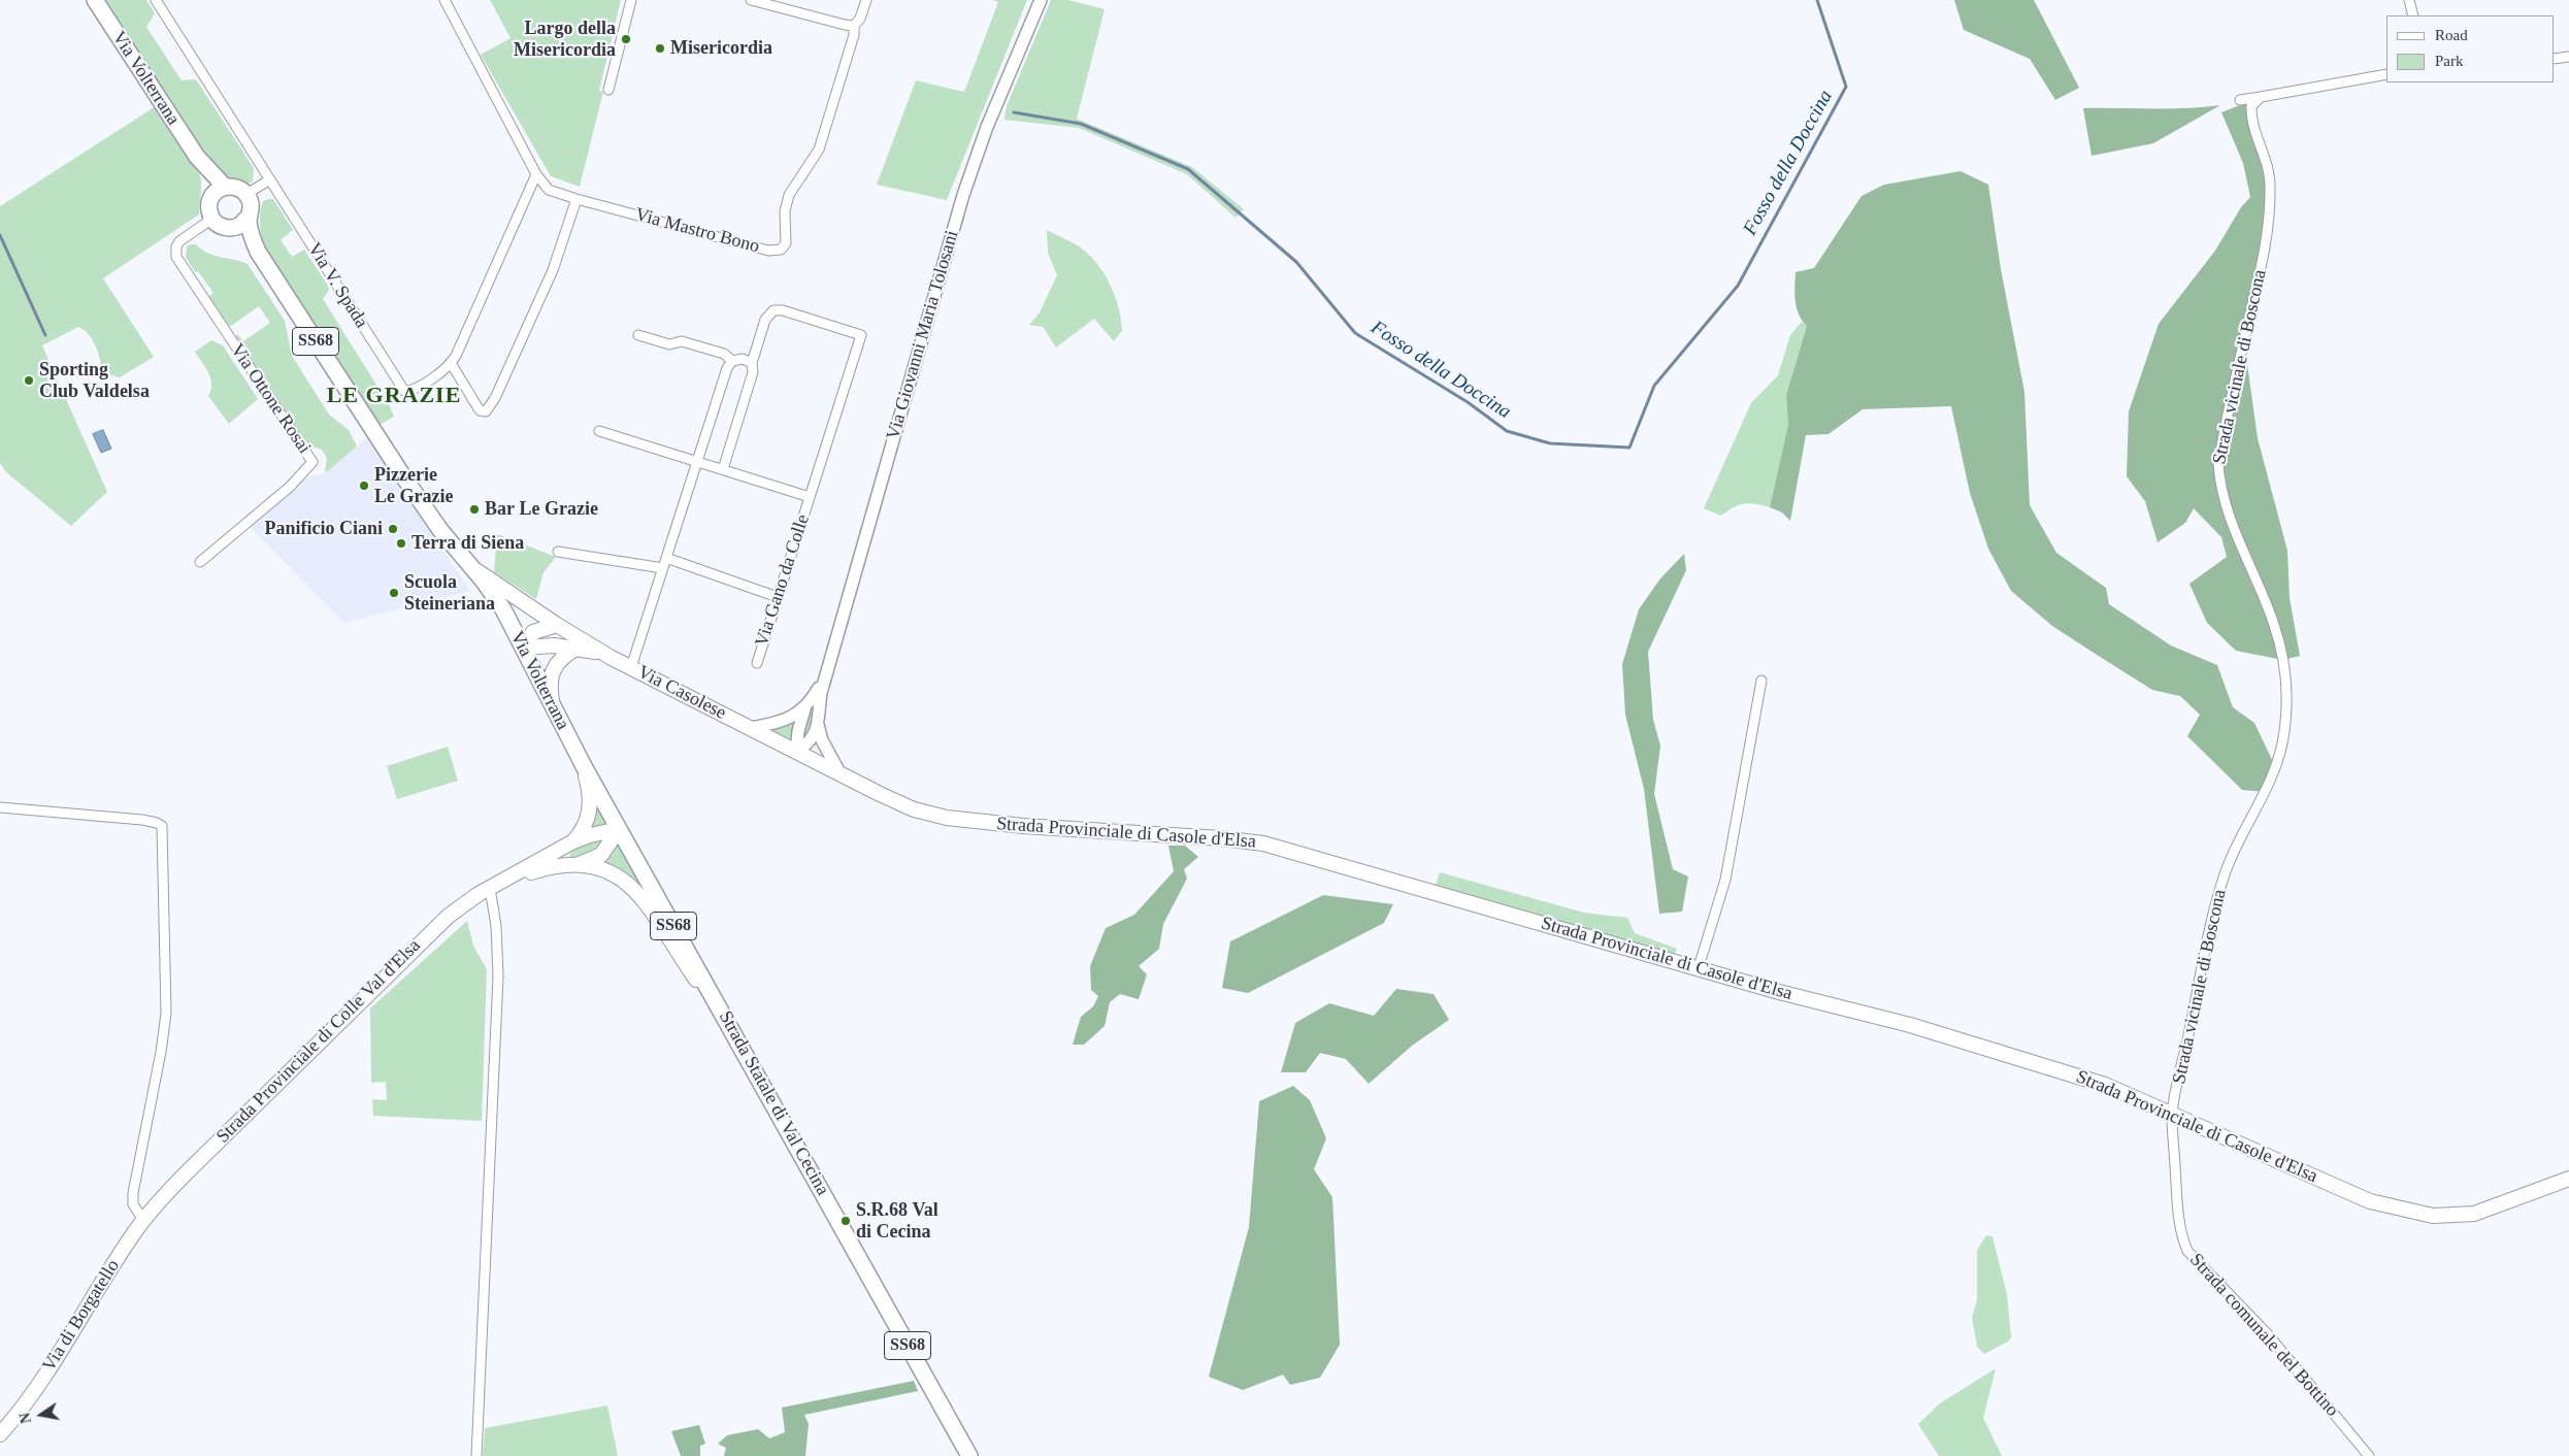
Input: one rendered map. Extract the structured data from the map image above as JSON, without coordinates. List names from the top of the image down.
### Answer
{
  "streets": {
    "main road": [
      "Via Volterrana",
      "SS68",
      "Via Casolese",
      "Strada Provinciale di Casole d'Elsa",
      "Strada Provinciale di Colle Val d'Elsa",
      "Strada Statale di Val Cecina",
      "Via di Borgatello"
    ],
    "street": [
      "Via Mastro Bono",
      "Via V. Spada",
      "Via Giovanni Maria Tolosani",
      "Strada vicinale di Boscona",
      "Via Ottone Rosai",
      "Via Gano da Colle",
      "Strada comunale del Bottino"
    ]
  },
  "crossings": [
    ["Via Volterrana", "Via Ottone Rosai"],
    ["Via Volterrana", "Via Casolese"],
    ["Via Volterrana", "Strada Provinciale di Colle Val d'Elsa"],
    ["Via Volterrana", "Strada Statale di Val Cecina"],
    ["Via Giovanni Maria Tolosani", "Via Casolese"],
    ["Via Giovanni Maria Tolosani", "Strada Provinciale di Casole d'Elsa"],
    ["Strada vicinale di Boscona", "Strada Provinciale di Casole d'Elsa"],
    ["Strada vicinale di Boscona", "Strada comunale del Bottino"],
    ["Via Casolese", "Strada Provinciale di Casole d'Elsa"],
    ["Strada Provinciale di Casole d'Elsa", "Strada comunale del Bottino"],
    ["Strada Provinciale di Colle Val d'Elsa", "Strada Statale di Val Cecina"],
    ["Strada Provinciale di Colle Val d'Elsa", "Via di Borgatello"]
  ],
  "districts": ["LE GRAZIE"],
  "water": ["Fosso della Doccina"],
  "places": [
    "Largo della Misericordia",
    "Misericordia",
    "Sporting Club Valdelsa",
    "Pizzerie Le Grazie",
    "Bar Le Grazie",
    "Panificio Ciani",
    "Terra di Siena",
    "Scuola Steineriana",
    "S.R.68 Val di Cecina"
  ],
  "legend": ["Road", "Park"],
  "north": "left"
}
